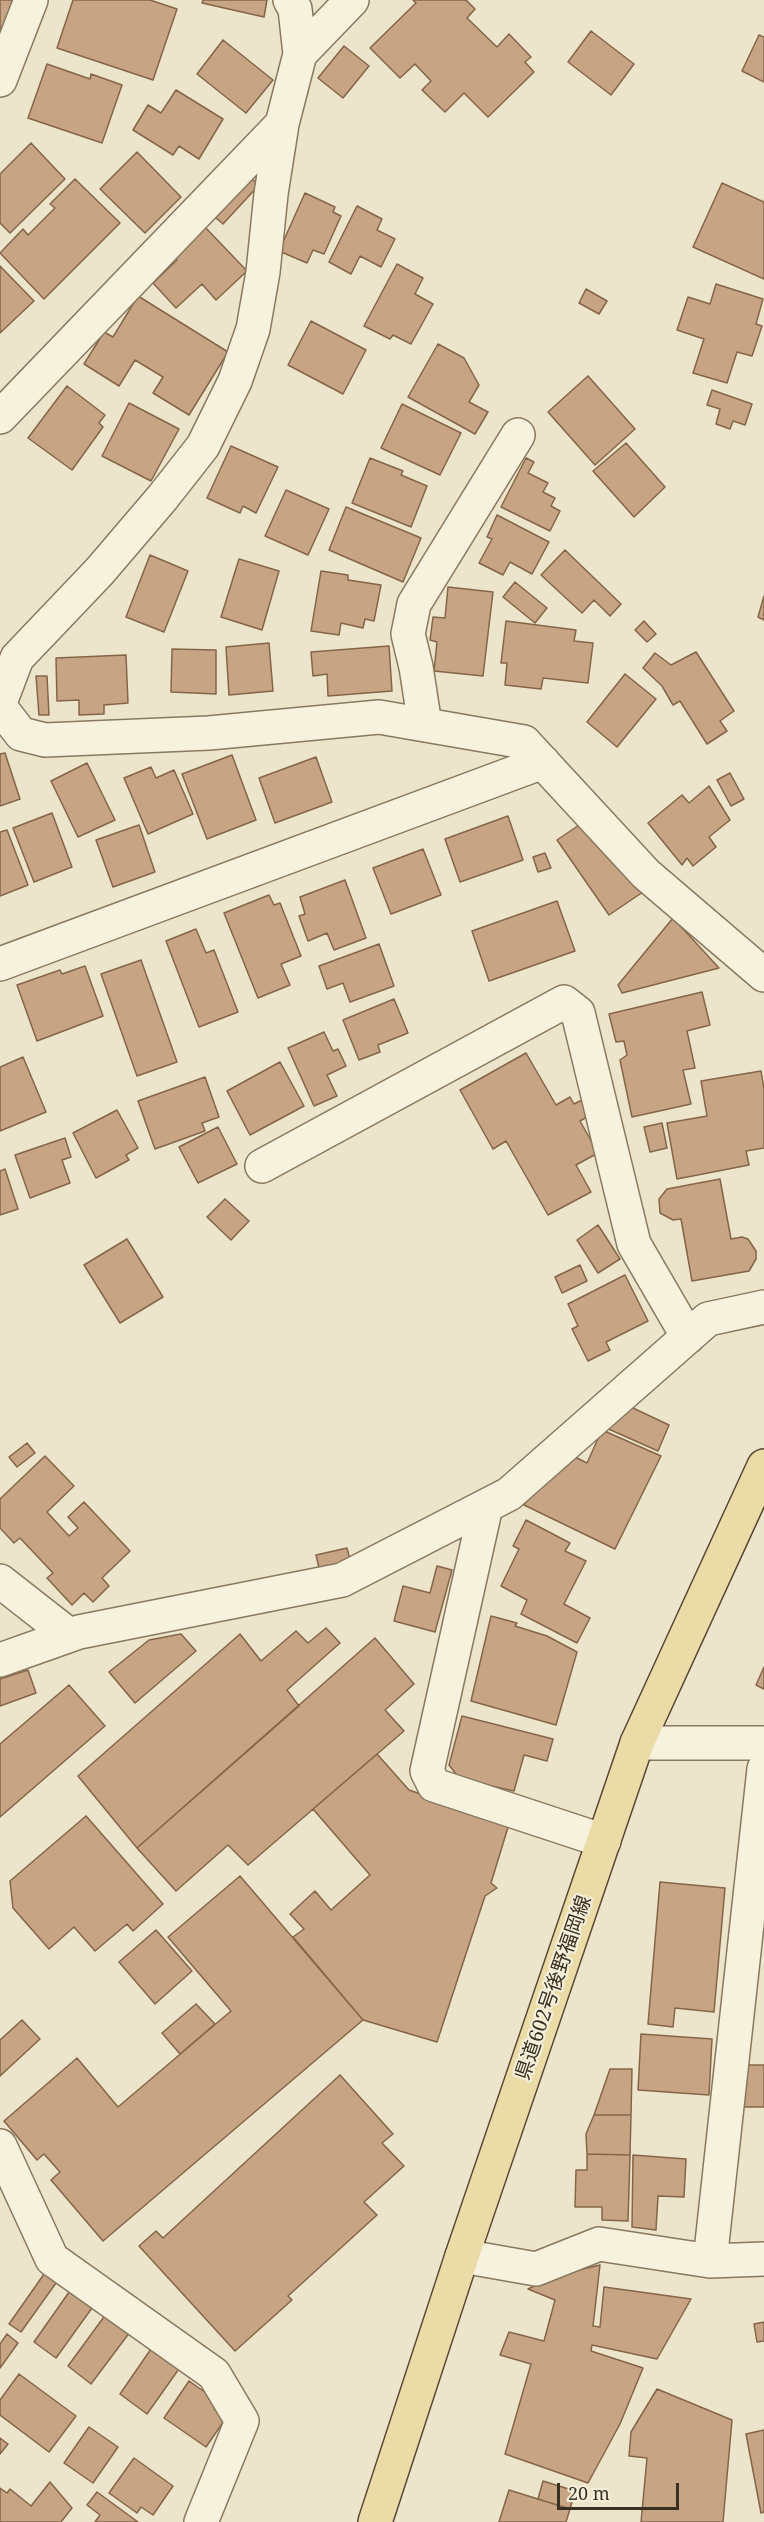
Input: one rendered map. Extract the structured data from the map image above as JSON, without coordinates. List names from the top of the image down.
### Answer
{
  "streets": {
    "main road": ["県道602号後野福岡線"]
  },
  "scale_bar": "20 m"
}
